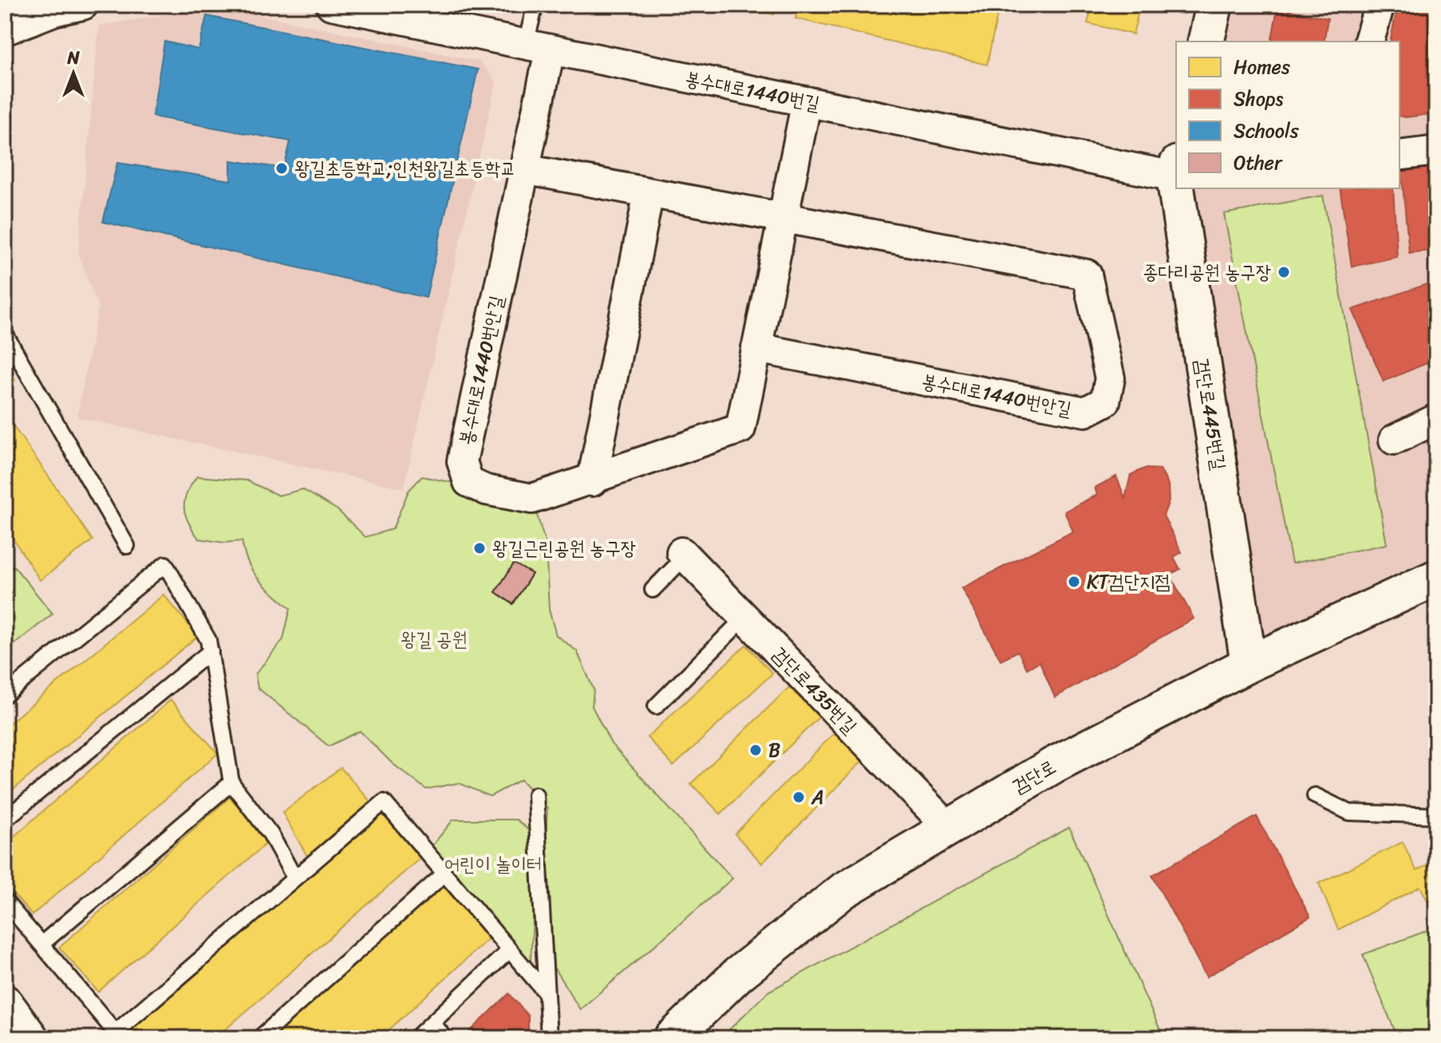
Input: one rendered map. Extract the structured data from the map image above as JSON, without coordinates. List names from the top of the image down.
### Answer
{
  "streets": {
    "main road": ["검단로445번길", "검단로"],
    "street": ["봉수대로1440번길", "봉수대로1440번안길", "검단로435번길"]
  },
  "crossings": [
    ["봉수대로1440번길", "봉수대로1440번안길"],
    ["검단로445번길", "검단로"],
    ["검단로435번길", "검단로"]
  ],
  "parks": ["왕길 공원", "어린이 놀이터"],
  "places": [
    "왕길초등학교;인천왕길초등학교",
    "종다리공원 농구장",
    "왕길근린공원 농구장",
    "KT검단지점",
    "B",
    "A"
  ],
  "legend": [
    "Homes",
    "Shops",
    "Schools",
    "Other"
  ],
  "north": "top"
}
